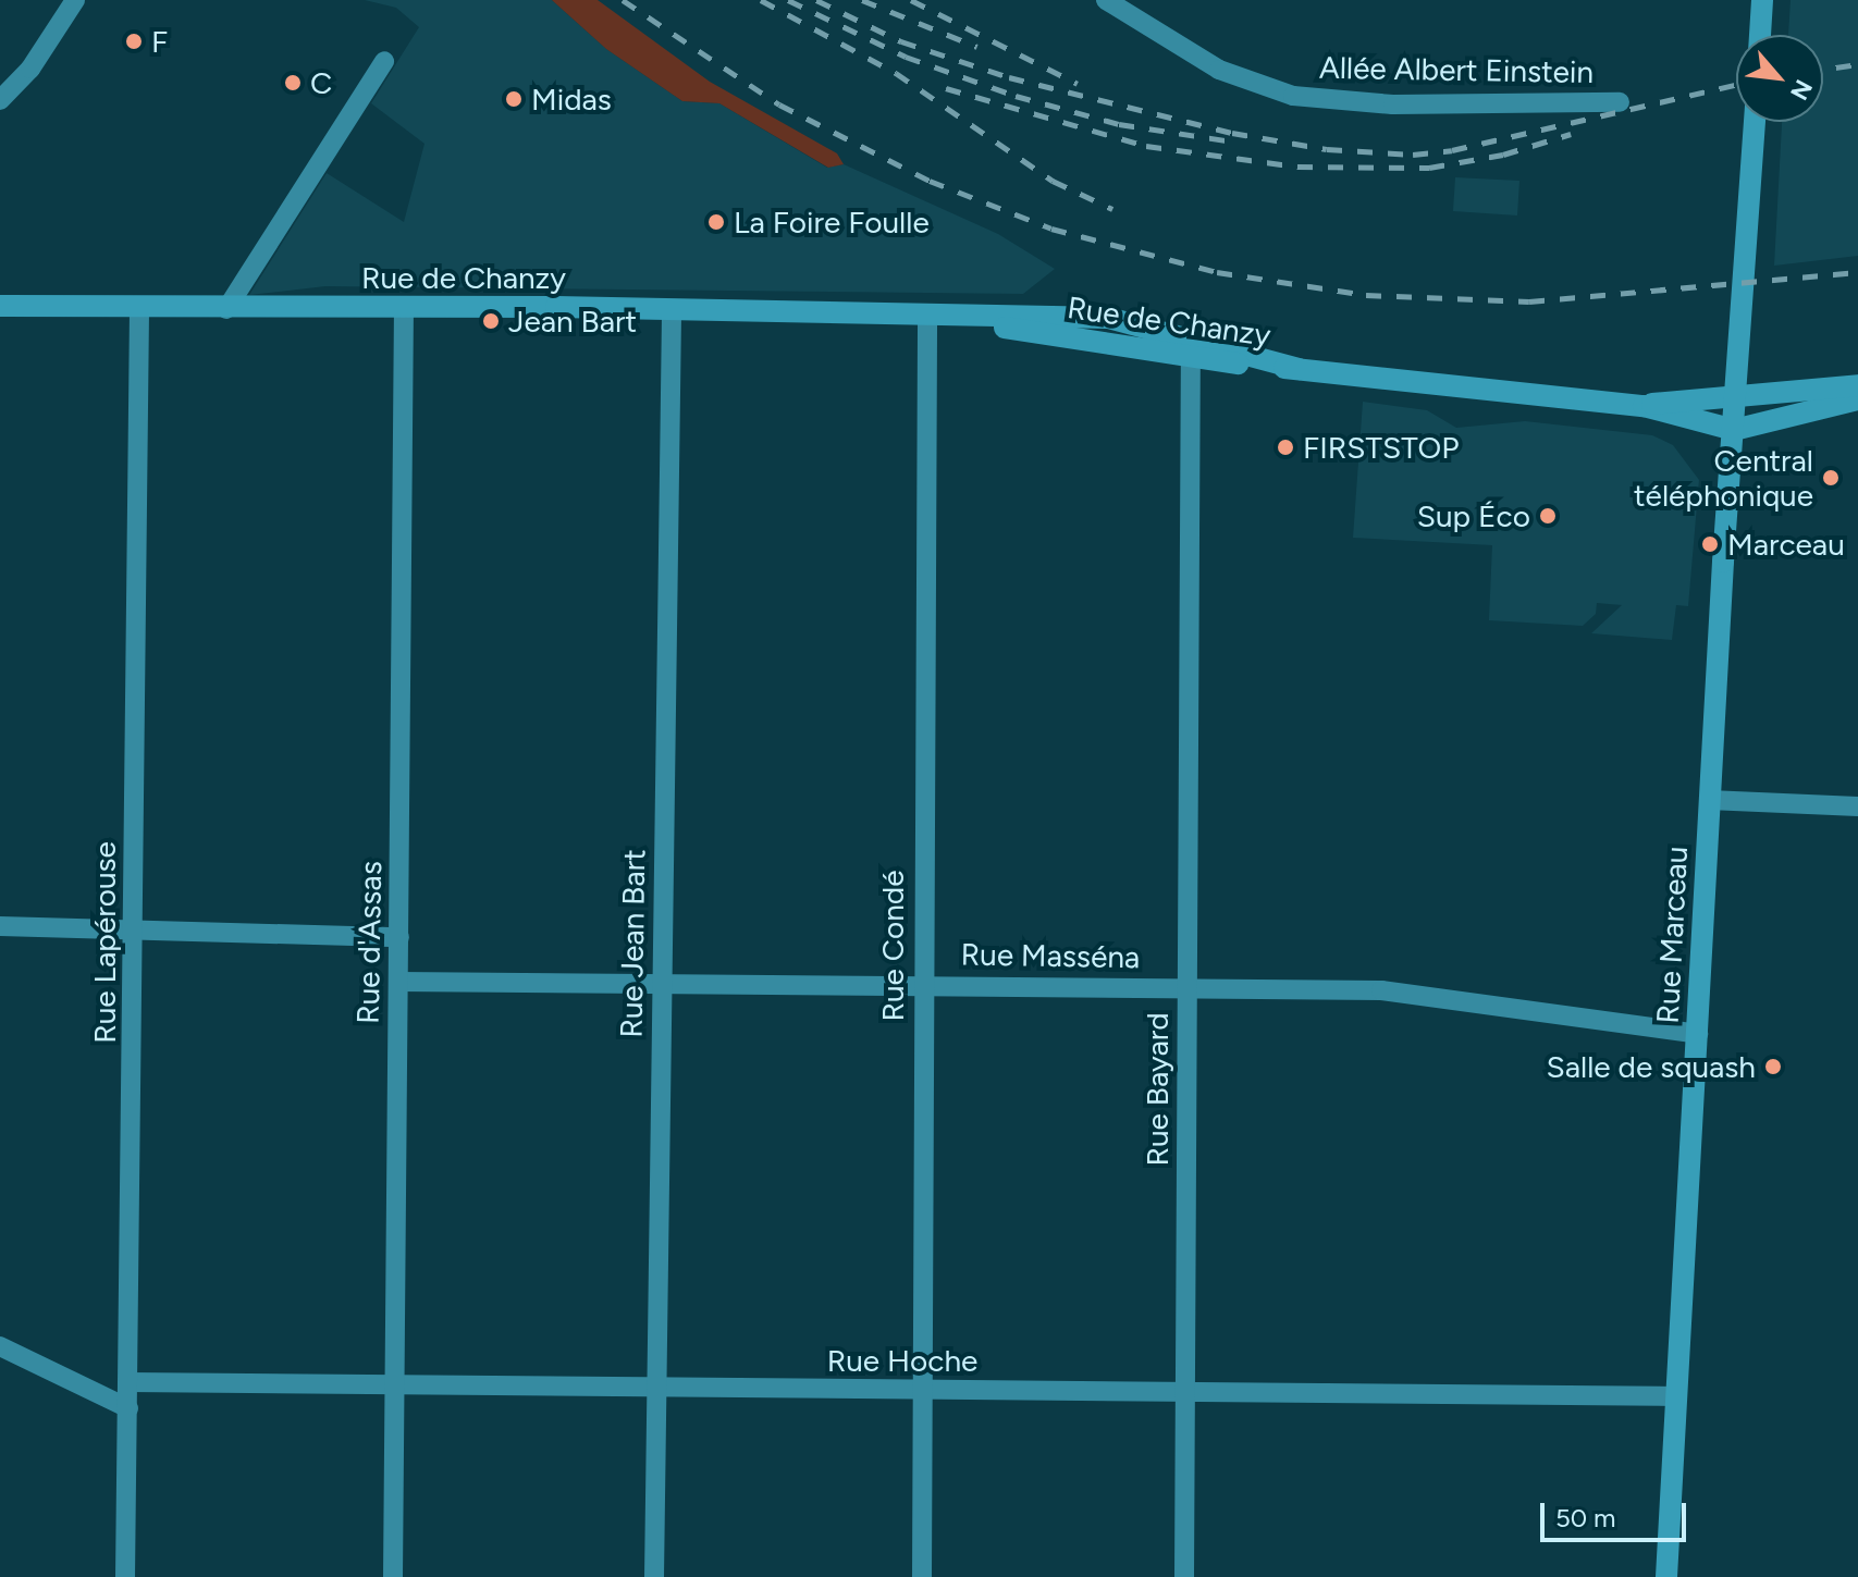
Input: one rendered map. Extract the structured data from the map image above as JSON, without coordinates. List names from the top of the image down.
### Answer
{
  "streets": {
    "main road": ["Rue de Chanzy", "Rue Marceau"],
    "street": [
      "Allée Albert Einstein",
      "Rue Lapérouse",
      "Rue d'Assas",
      "Rue Jean Bart",
      "Rue Condé",
      "Rue Masséna",
      "Rue Bayard",
      "Rue Hoche"
    ]
  },
  "crossings": [
    ["Rue de Chanzy", "Rue Marceau"],
    ["Rue de Chanzy", "Rue Lapérouse"],
    ["Rue de Chanzy", "Rue d'Assas"],
    ["Rue de Chanzy", "Rue Jean Bart"],
    ["Rue de Chanzy", "Rue Condé"],
    ["Rue de Chanzy", "Rue Bayard"],
    ["Rue Marceau", "Rue Masséna"],
    ["Rue Marceau", "Rue Hoche"],
    ["Rue Lapérouse", "Rue Hoche"],
    ["Rue d'Assas", "Rue Masséna"],
    ["Rue d'Assas", "Rue Hoche"],
    ["Rue Jean Bart", "Rue Masséna"],
    ["Rue Jean Bart", "Rue Hoche"],
    ["Rue Condé", "Rue Masséna"],
    ["Rue Condé", "Rue Hoche"],
    ["Rue Masséna", "Rue Bayard"],
    ["Rue Bayard", "Rue Hoche"]
  ],
  "places": [
    "F",
    "C",
    "Midas",
    "La Foire Foulle",
    "Jean Bart",
    "FIRSTSTOP",
    "Central téléphonique",
    "Sup Éco",
    "Marceau",
    "Salle de squash"
  ],
  "scale_bar": "50 m",
  "north": "bottom right"
}
